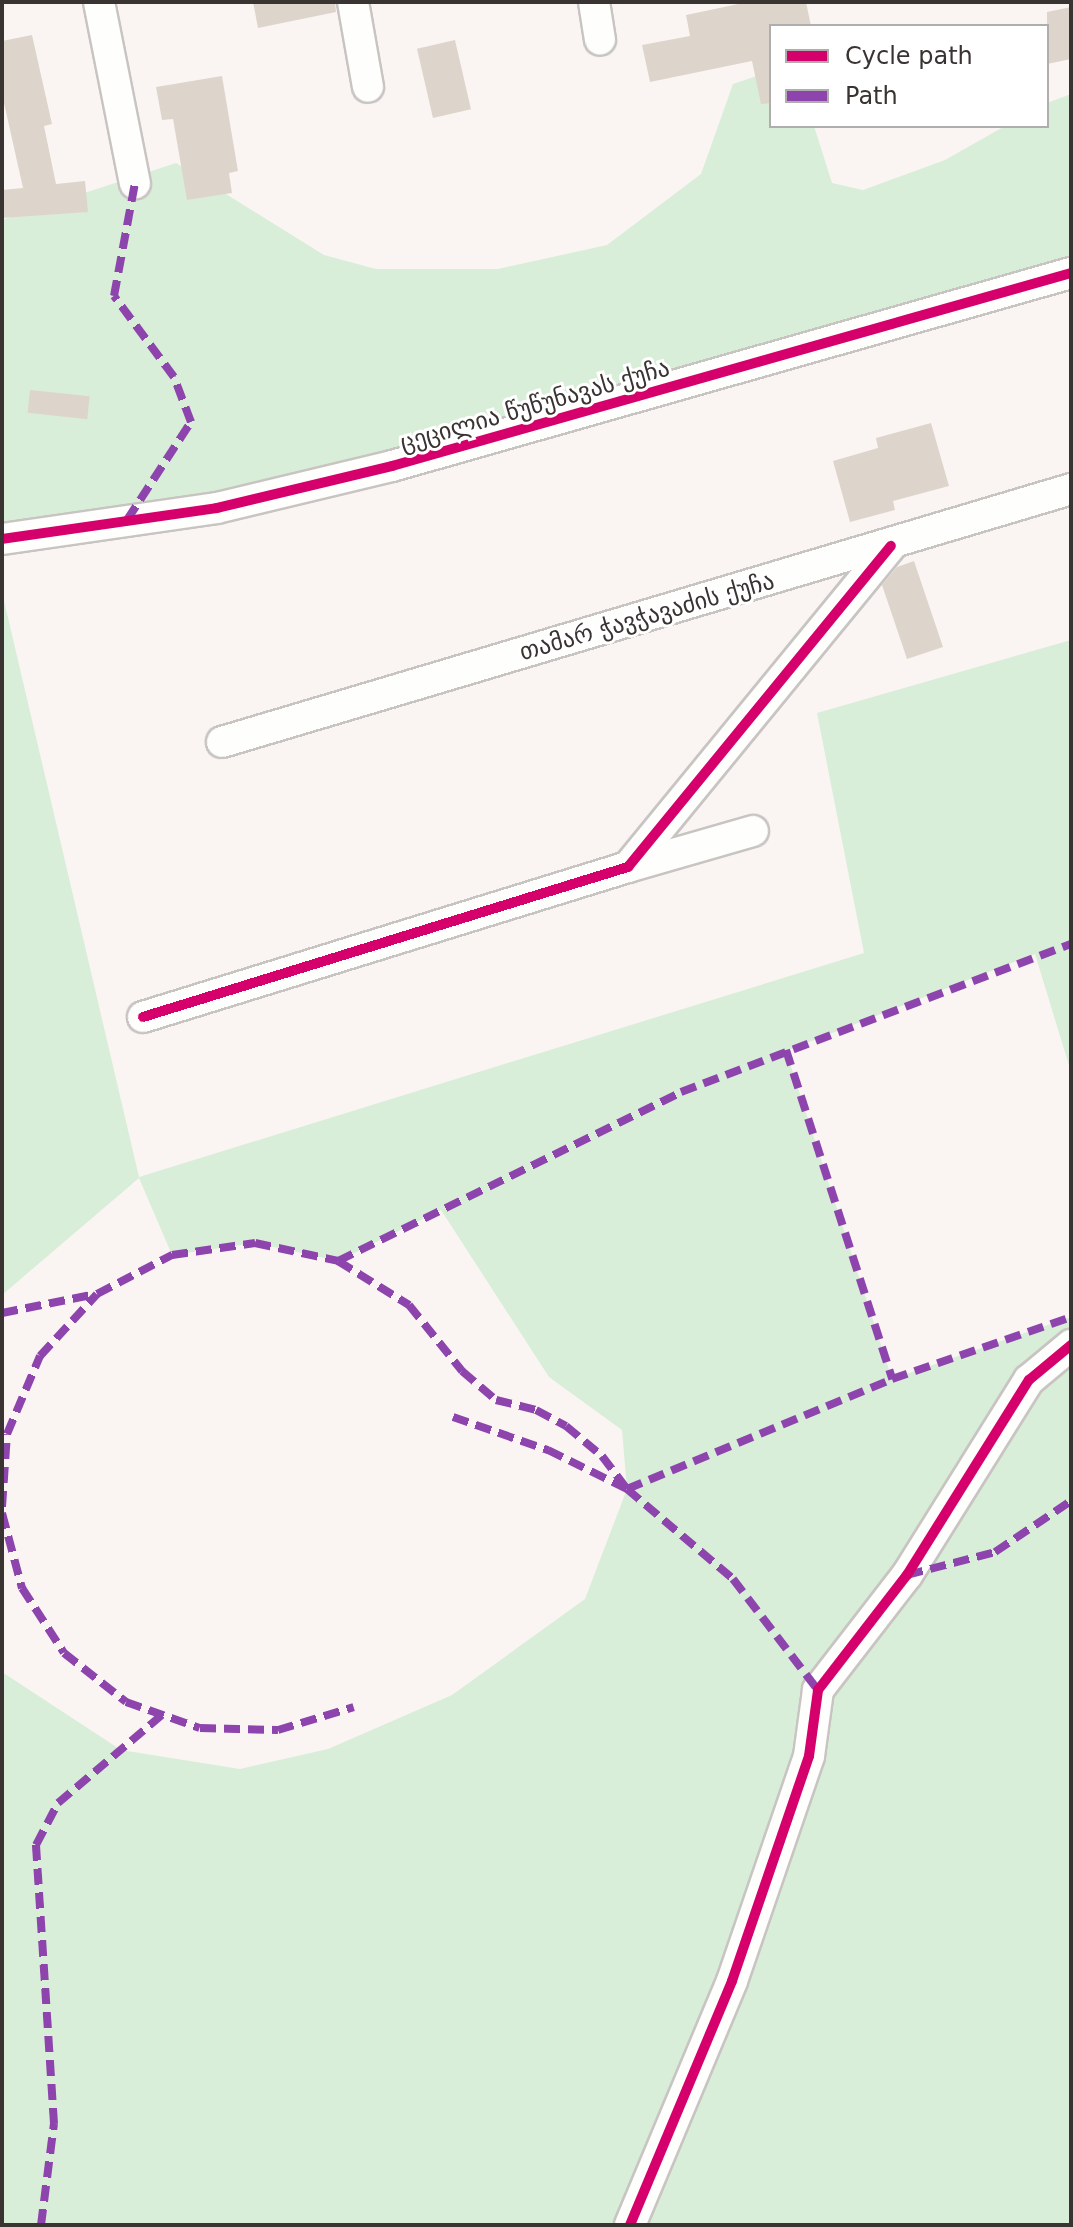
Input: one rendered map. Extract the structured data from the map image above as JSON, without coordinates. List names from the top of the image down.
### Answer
{
  "streets": {
    "street": ["ცეცილია წუწუნავას ქუჩა", "თამარ ჭავჭავაძის ქუჩა"]
  },
  "legend": ["Cycle path", "Path"]
}
